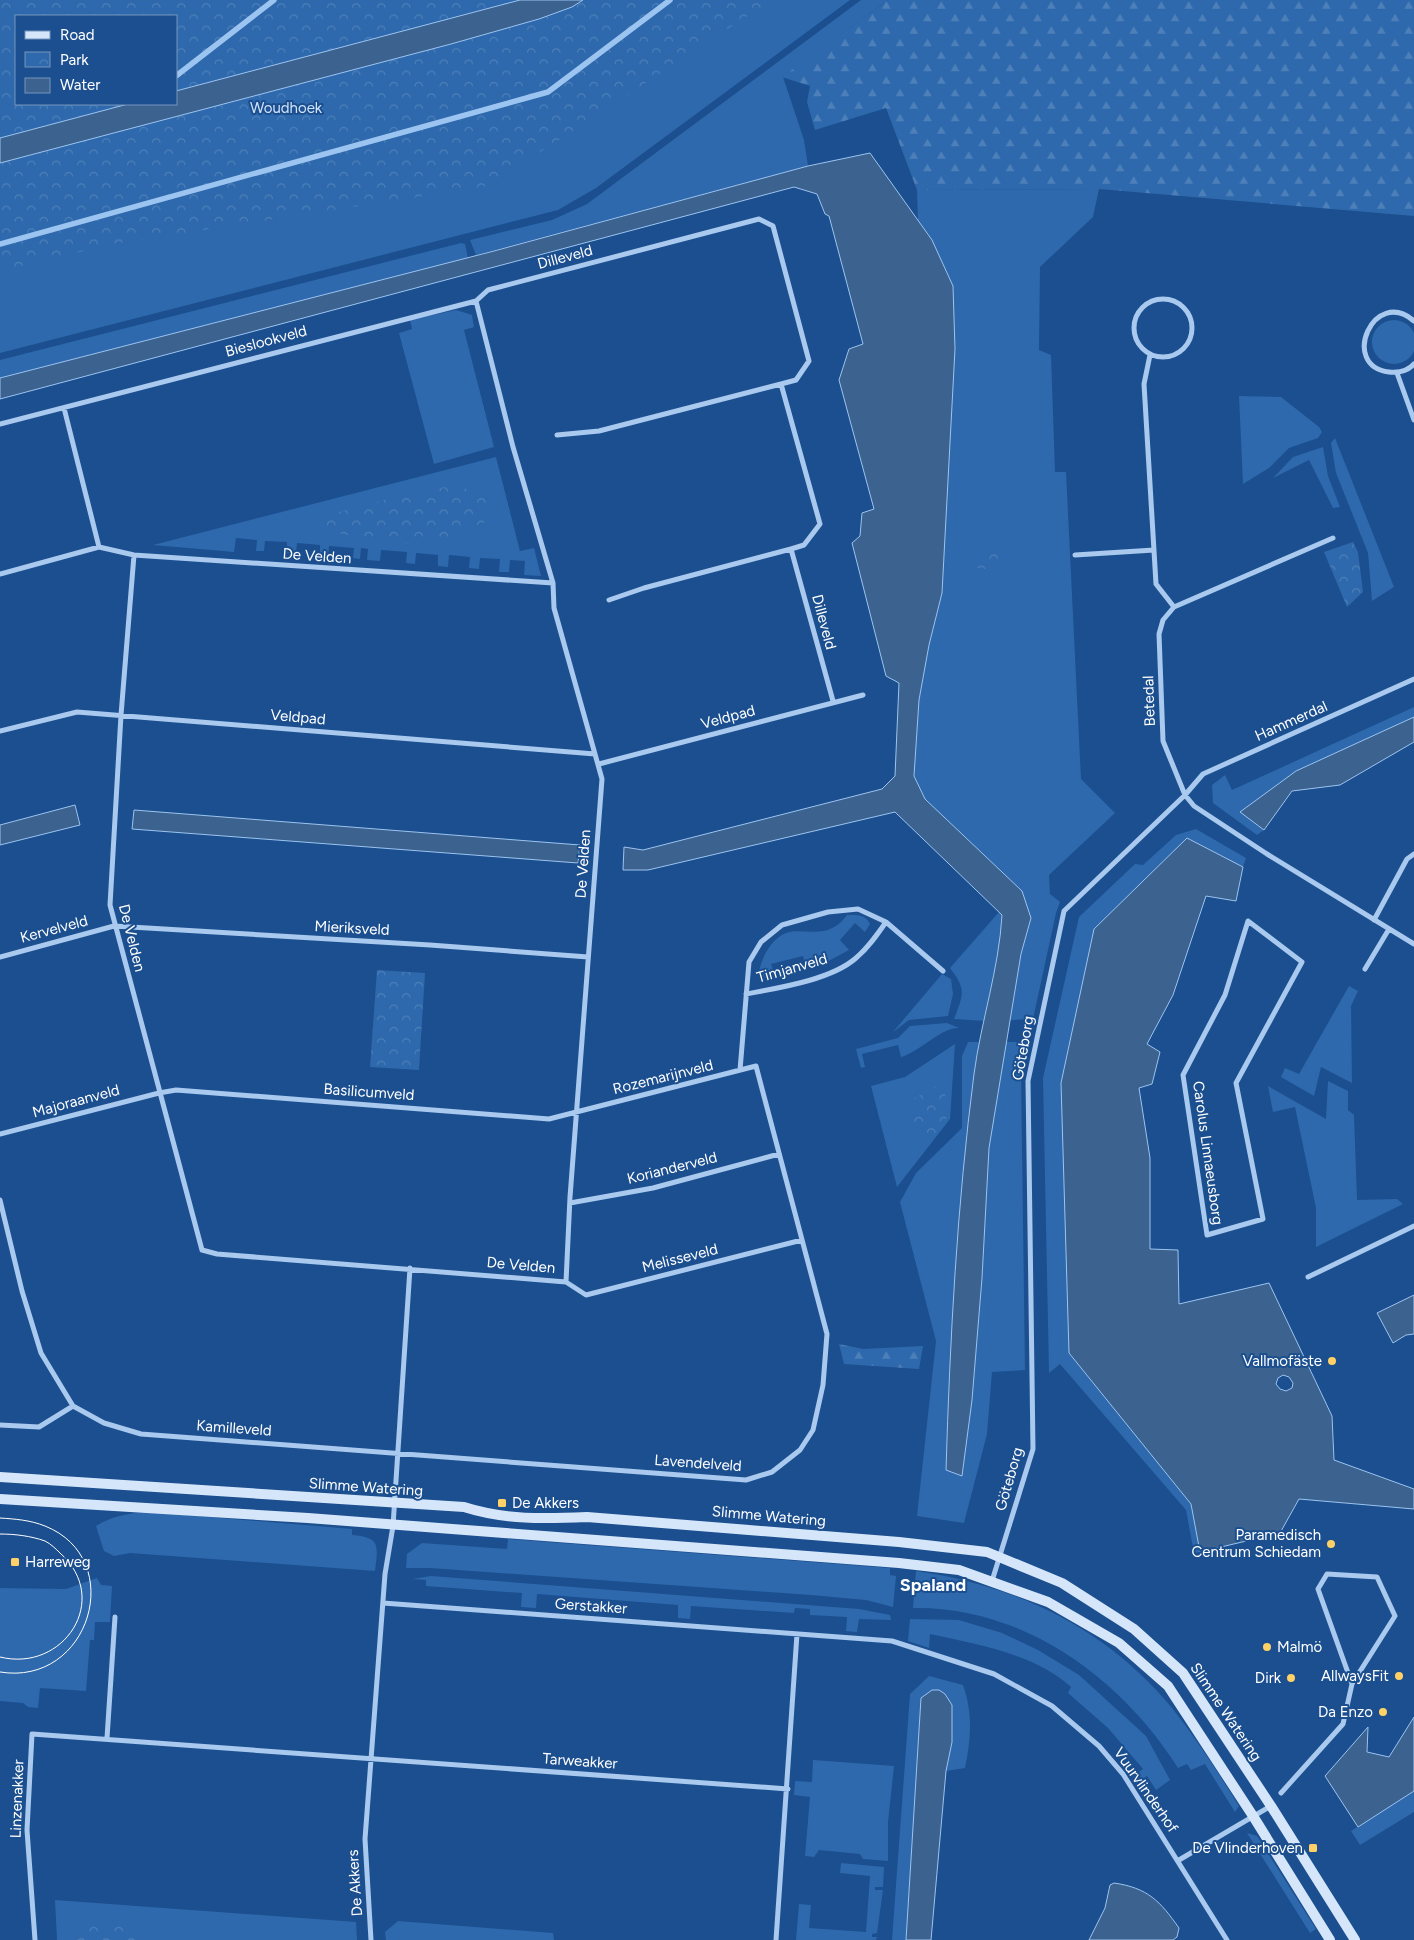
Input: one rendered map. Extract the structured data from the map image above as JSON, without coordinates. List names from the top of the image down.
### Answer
{
  "streets": {
    "street": [
      "Dilleveld",
      "Bieslookveld",
      "De Velden",
      "Betedal",
      "Veldpad",
      "Hammerdal",
      "Mieriksveld",
      "Kervelveld",
      "Timjanveld",
      "Göteborg",
      "Rozemarijnveld",
      "Basilicumveld",
      "Majoraanveld",
      "Carolus Linnaeusborg",
      "Korianderveld",
      "Melisseveld",
      "Kamilleveld",
      "Lavendelveld",
      "Slimme Watering",
      "Gerstakker",
      "Tarweakker",
      "Vuurvlinderhof",
      "Linzenakker",
      "De Akkers"
    ]
  },
  "crossings": [
    ["Dilleveld", "Bieslookveld"],
    ["Dilleveld", "Veldpad"],
    ["De Velden", "Veldpad"],
    ["De Velden", "Mieriksveld"],
    ["De Velden", "Kervelveld"],
    ["De Velden", "Rozemarijnveld"],
    ["De Velden", "Basilicumveld"],
    ["De Velden", "Majoraanveld"],
    ["De Velden", "Korianderveld"],
    ["De Velden", "Melisseveld"],
    ["Betedal", "Hammerdal"],
    ["Betedal", "Göteborg"],
    ["Hammerdal", "Göteborg"],
    ["Mieriksveld", "Kervelveld"],
    ["Timjanveld", "Rozemarijnveld"],
    ["Göteborg", "Slimme Watering"],
    ["Rozemarijnveld", "Basilicumveld"],
    ["Rozemarijnveld", "Lavendelveld"],
    ["Basilicumveld", "Majoraanveld"],
    ["Korianderveld", "Lavendelveld"],
    ["Melisseveld", "Lavendelveld"],
    ["Kamilleveld", "Lavendelveld"],
    ["Slimme Watering", "De Akkers"],
    ["Gerstakker", "Vuurvlinderhof"],
    ["Gerstakker", "De Akkers"],
    ["Tarweakker", "Linzenakker"],
    ["Tarweakker", "De Akkers"],
    ["Linzenakker", "De Akkers"]
  ],
  "districts": ["Spaland"],
  "parks": ["Woudhoek"],
  "places": {
    "other": [
      "Vallmofäste",
      "Paramedisch Centrum Schiedam",
      "Malmö",
      "AllwaysFit",
      "Dirk",
      "Da Enzo"
    ],
    "transit": ["De Akkers", "Harreweg", "De Vlinderhoven"]
  },
  "legend": ["Road", "Park", "Water"]
}
